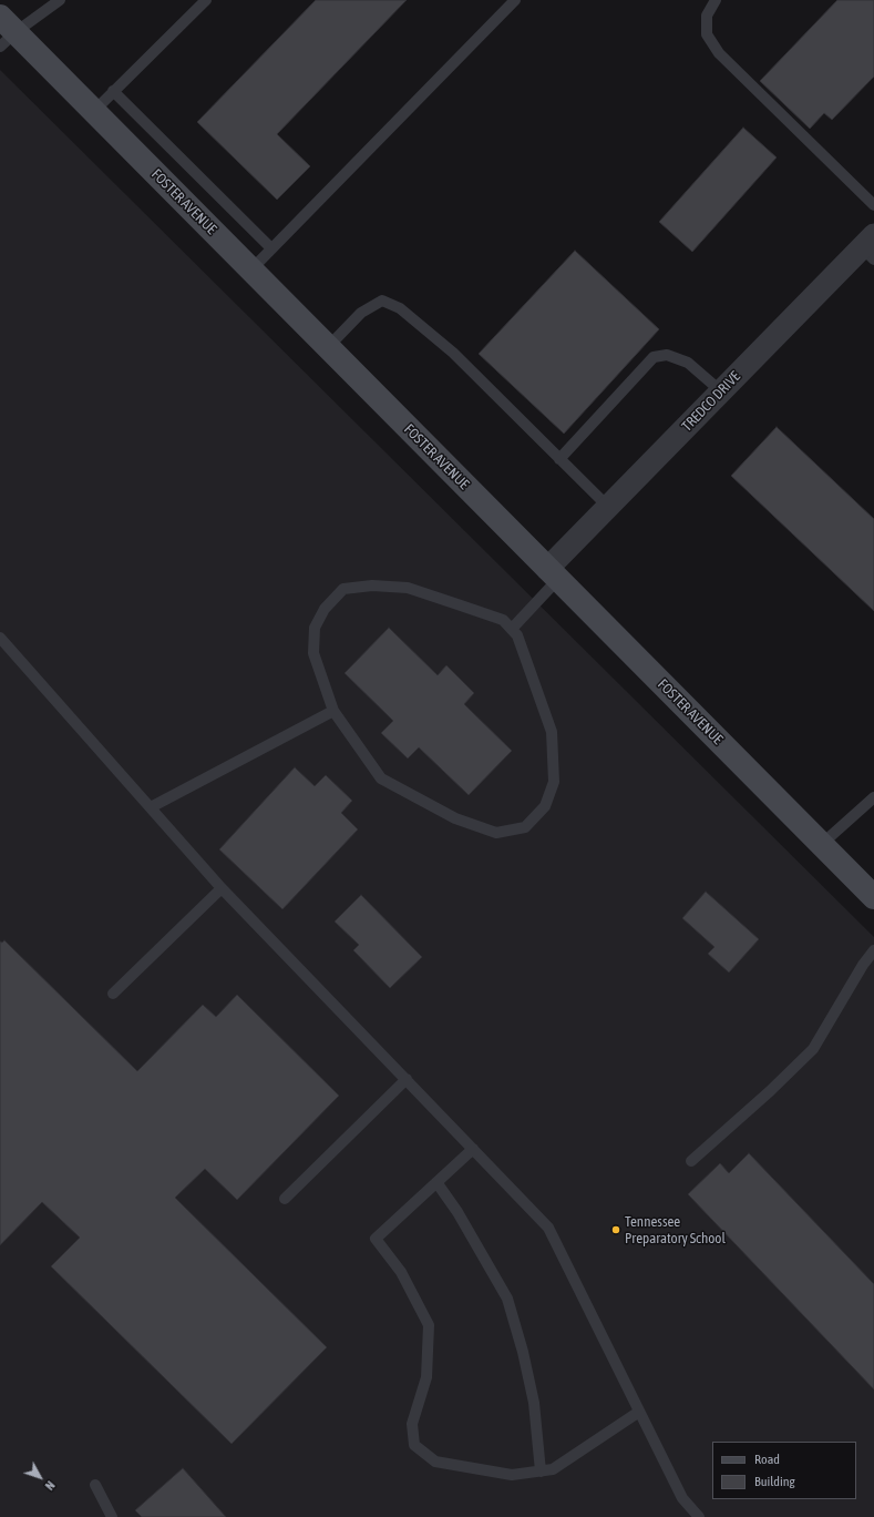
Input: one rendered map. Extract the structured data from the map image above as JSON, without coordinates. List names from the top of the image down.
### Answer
{
  "streets": {
    "main road": ["FOSTER AVENUE"],
    "street": ["TREDCO DRIVE"]
  },
  "crossings": [
    ["FOSTER AVENUE", "TREDCO DRIVE"]
  ],
  "places": ["Tennessee Preparatory School"],
  "legend": ["Road", "Building"],
  "north": "bottom right"
}
